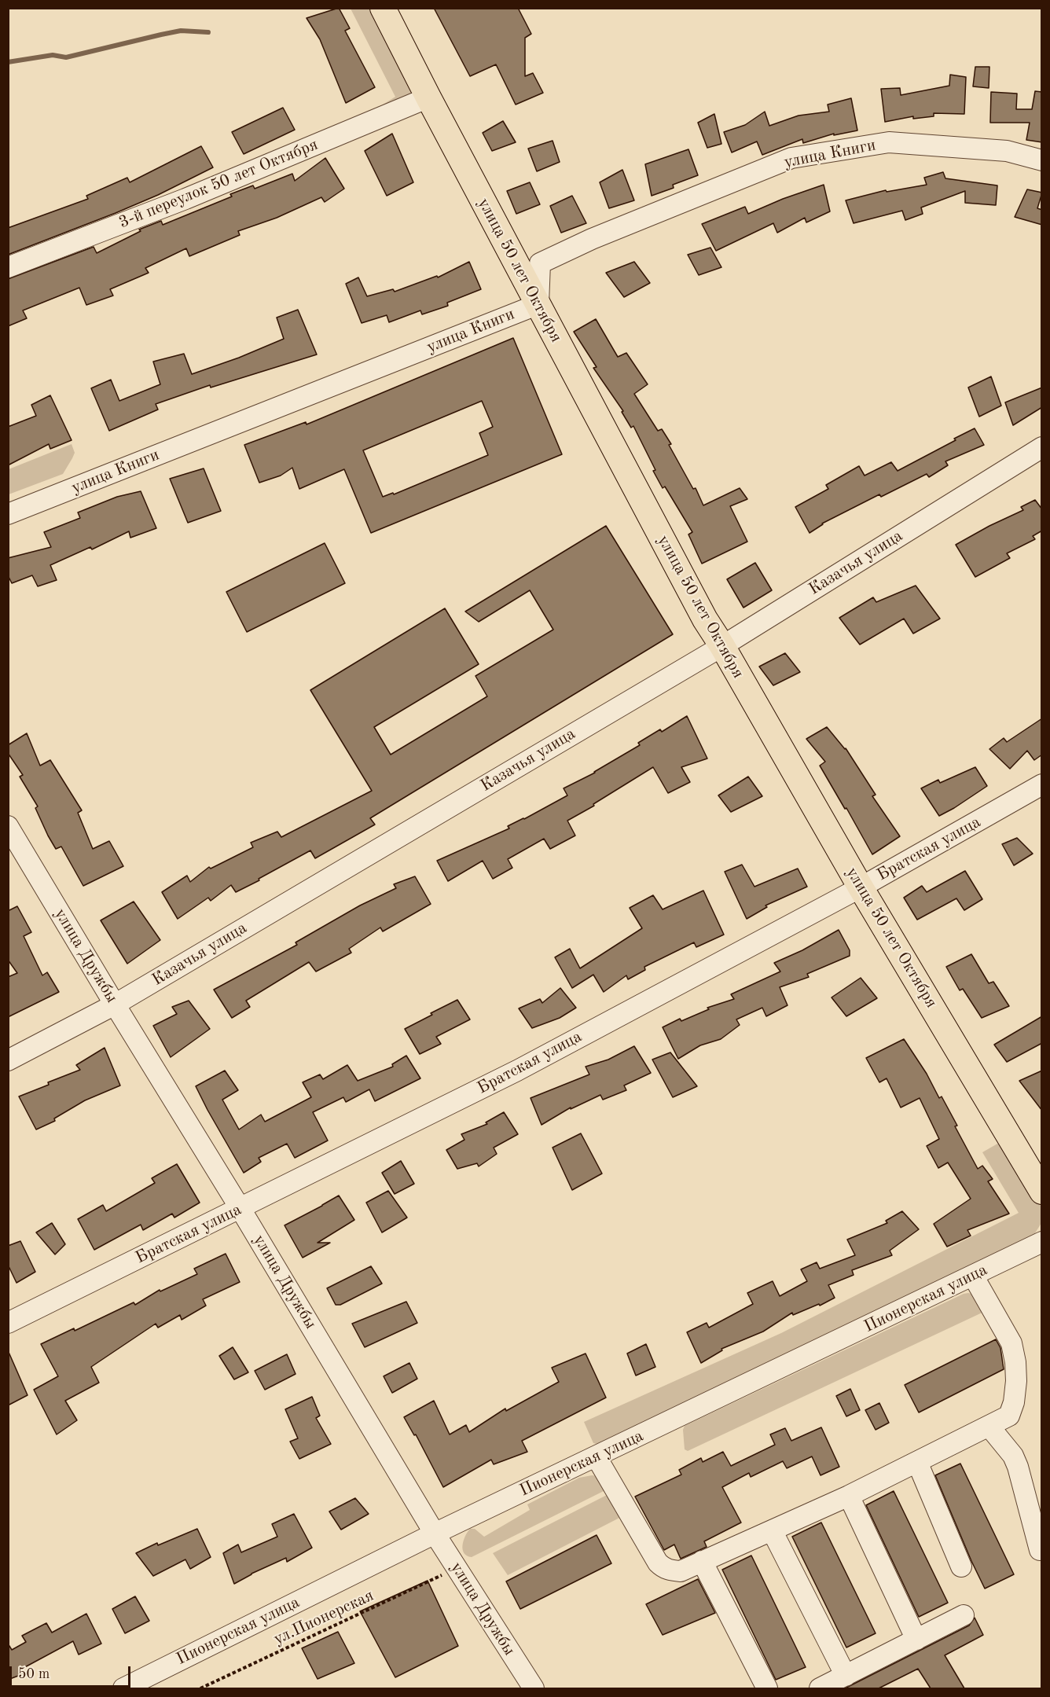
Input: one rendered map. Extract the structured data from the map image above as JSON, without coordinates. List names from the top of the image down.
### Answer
{
  "streets": {
    "main road": ["улица 50 лет Октября"],
    "street": [
      "улица Книги",
      "3-й переулок 50 лет Октября",
      "Казачья улица",
      "Братская улица",
      "улица Дружбы",
      "Пионерская улица"
    ],
    "path": ["ул.Пионерская"]
  },
  "crossings": [
    ["улица Книги", "улица 50 лет Октября"],
    ["3-й переулок 50 лет Октября", "улица 50 лет Октября"],
    ["улица 50 лет Октября", "Казачья улица"],
    ["улица 50 лет Октября", "Братская улица"],
    ["Казачья улица", "улица Дружбы"],
    ["Братская улица", "улица Дружбы"],
    ["улица Дружбы", "Пионерская улица"],
    ["улица Дружбы", "ул.Пионерская"]
  ],
  "scale_bar": "50 m"
}
